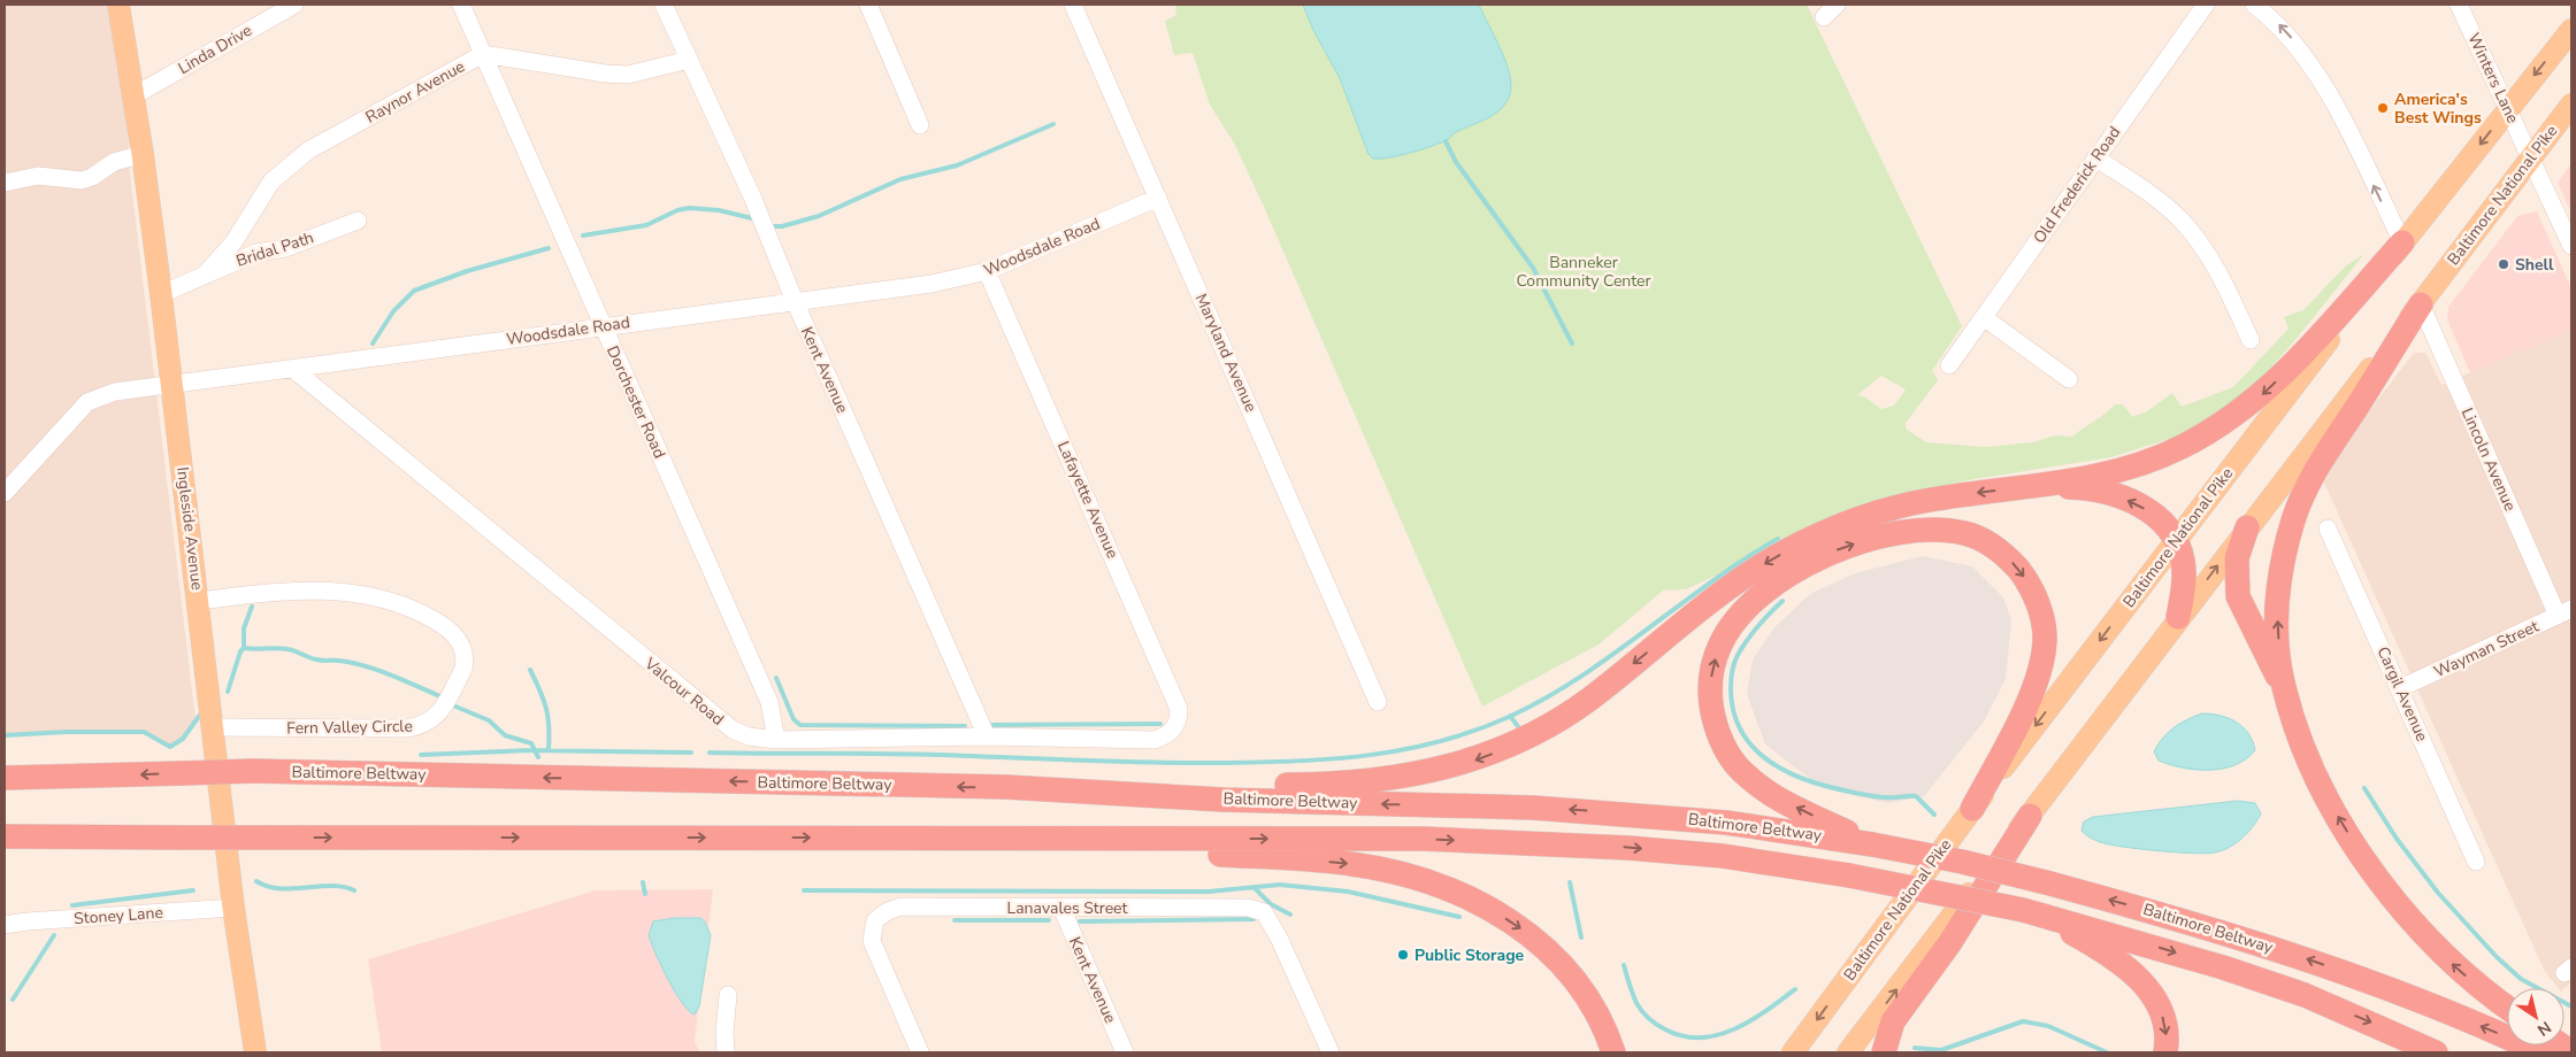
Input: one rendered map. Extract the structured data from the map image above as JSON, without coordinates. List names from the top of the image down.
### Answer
{
  "streets": {
    "highway": ["Baltimore Beltway"],
    "main road": ["Baltimore National Pike", "Ingleside Avenue"],
    "street": [
      "Linda Drive",
      "Winters Lane",
      "Raynor Avenue",
      "Old Frederick Road",
      "Woodsdale Road",
      "Bridal Path",
      "Maryland Avenue",
      "Kent Avenue",
      "Dorchester Road",
      "Lincoln Avenue",
      "Lafayette Avenue",
      "Wayman Street",
      "Valcour Road",
      "Cargil Avenue",
      "Fern Valley Circle",
      "Lanavales Street",
      "Stoney Lane"
    ]
  },
  "crossings": [
    ["Linda Drive", "Ingleside Avenue"],
    ["Winters Lane", "Baltimore National Pike"],
    ["Raynor Avenue", "Bridal Path"],
    ["Raynor Avenue", "Kent Avenue"],
    ["Raynor Avenue", "Dorchester Road"],
    ["Baltimore National Pike", "Lincoln Avenue"],
    ["Woodsdale Road", "Maryland Avenue"],
    ["Woodsdale Road", "Kent Avenue"],
    ["Woodsdale Road", "Dorchester Road"],
    ["Woodsdale Road", "Lafayette Avenue"],
    ["Woodsdale Road", "Ingleside Avenue"],
    ["Woodsdale Road", "Valcour Road"],
    ["Bridal Path", "Ingleside Avenue"],
    ["Kent Avenue", "Valcour Road"],
    ["Kent Avenue", "Lanavales Street"],
    ["Dorchester Road", "Valcour Road"],
    ["Lincoln Avenue", "Wayman Street"],
    ["Lafayette Avenue", "Valcour Road"],
    ["Ingleside Avenue", "Fern Valley Circle"],
    ["Ingleside Avenue", "Stoney Lane"],
    ["Wayman Street", "Cargil Avenue"]
  ],
  "parks": ["Banneker Community Center"],
  "places": ["America's Best Wings", "Shell", "Public Storage"],
  "north": "bottom right"
}
